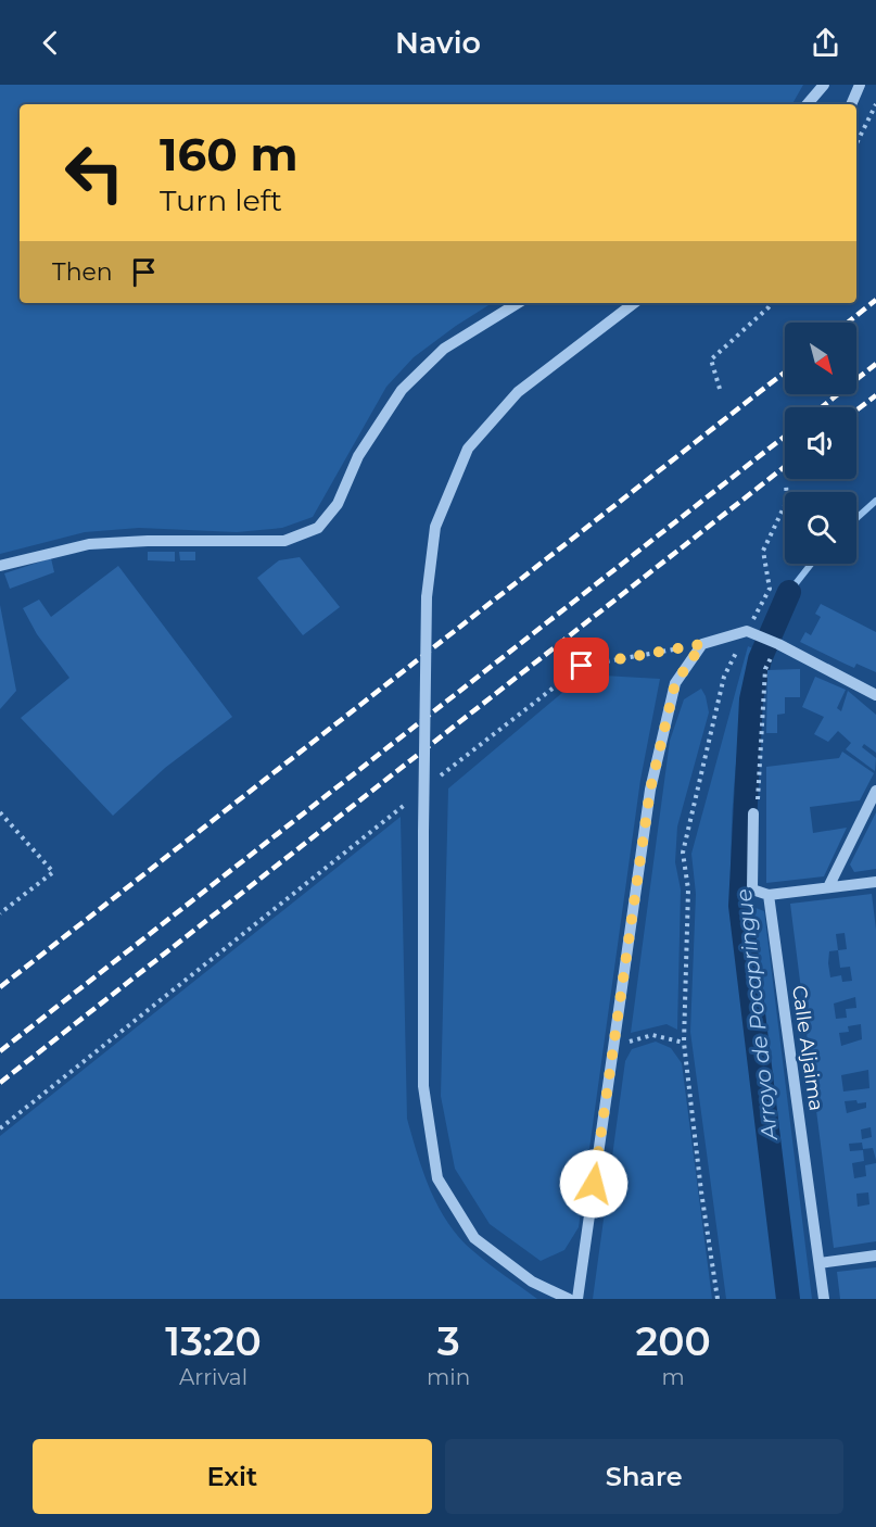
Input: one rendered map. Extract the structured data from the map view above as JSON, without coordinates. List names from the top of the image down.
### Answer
{
  "streets": {
    "street": ["Calle Aljaima"]
  },
  "water": ["Arroyo de Pocapringue"],
  "north": "bottom right",
  "page": {
    "header": "Navio",
    "turn": ["160 m", "Turn left"],
    "then": "Then",
    "eta": [
      "13:20",
      "Arrival",
      "3",
      "min",
      "200",
      "m"
    ],
    "buttons": ["Exit", "Share"]
  }
}
